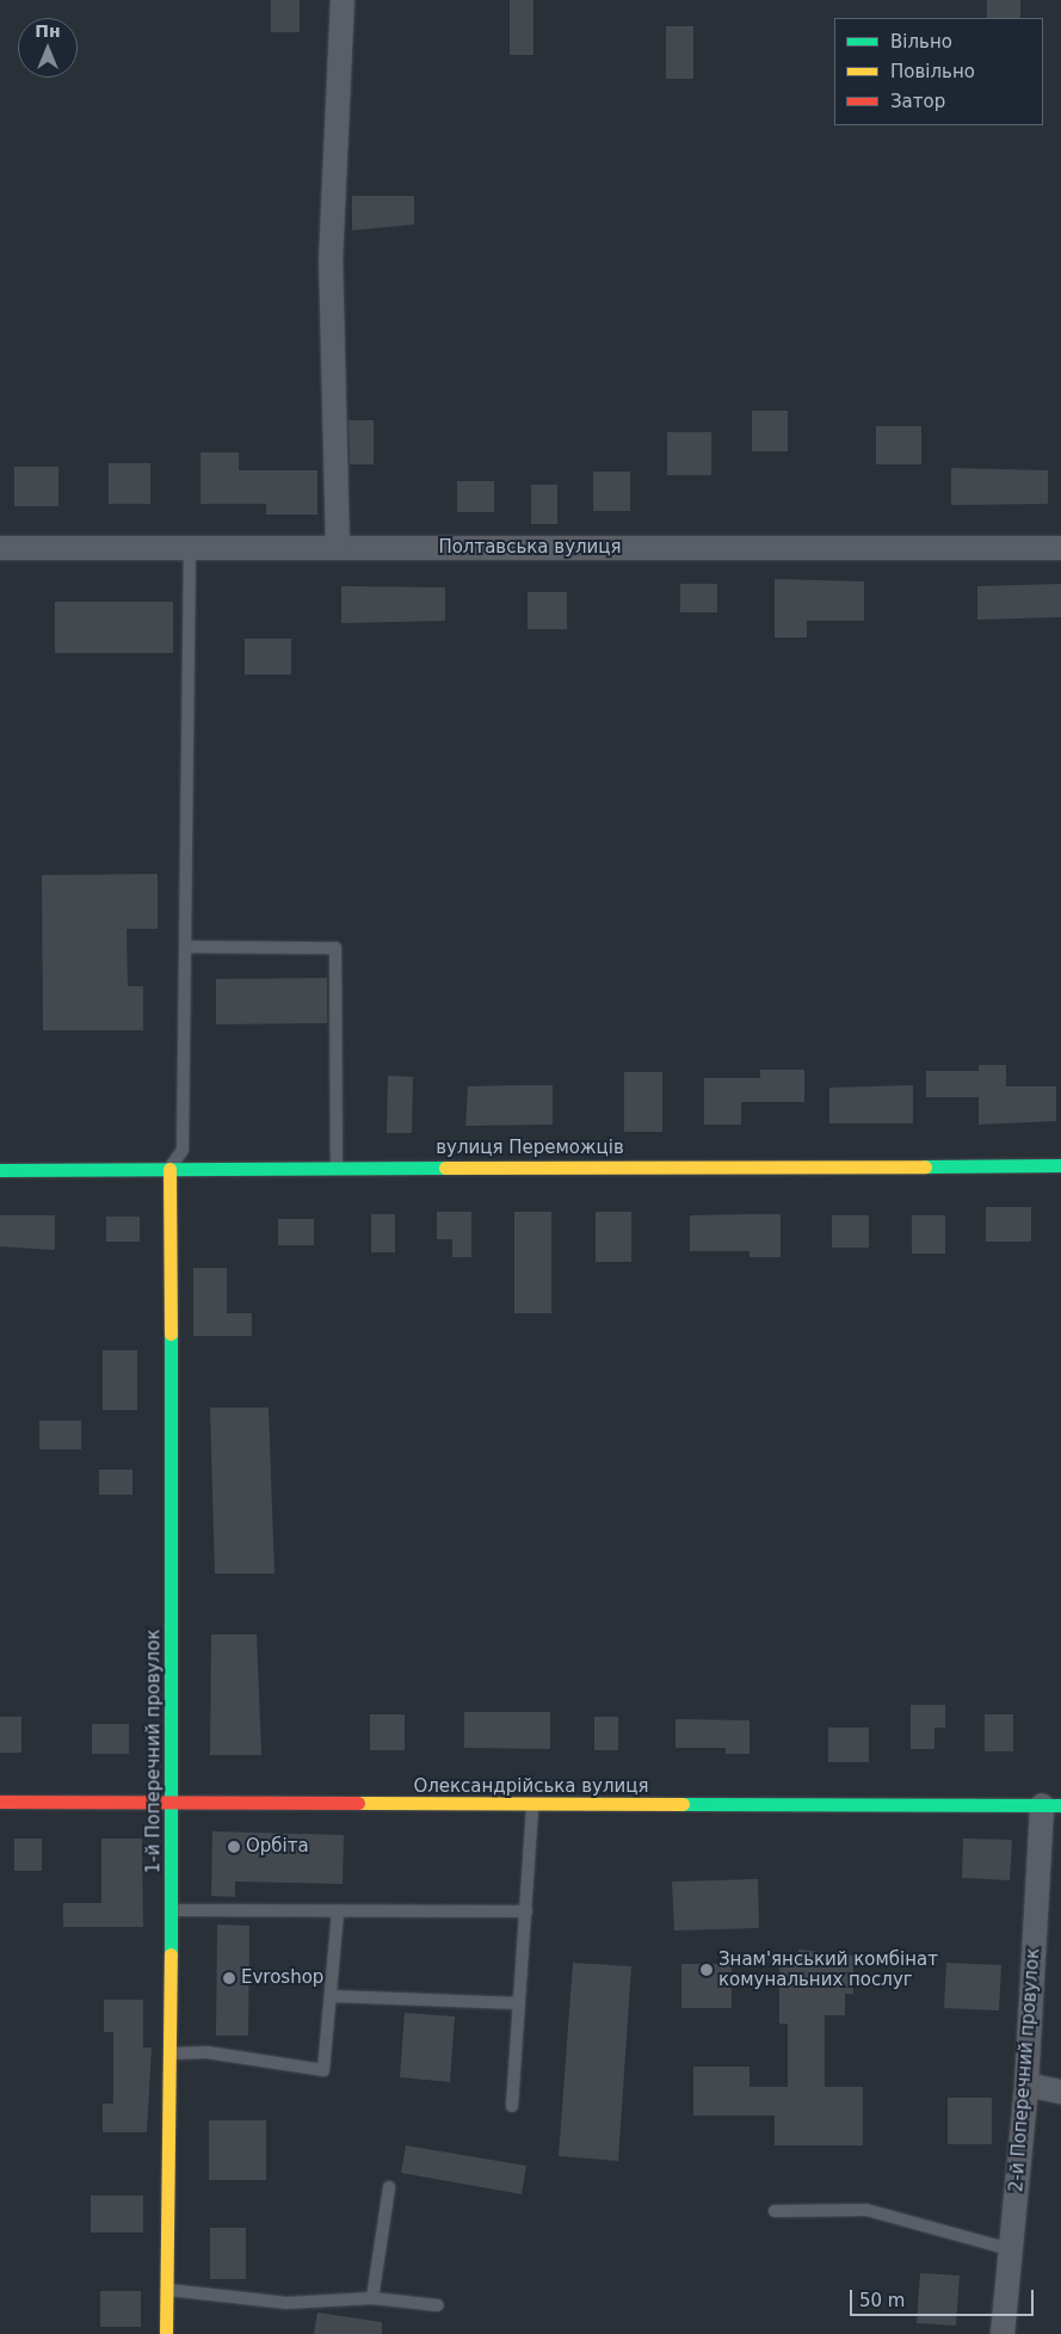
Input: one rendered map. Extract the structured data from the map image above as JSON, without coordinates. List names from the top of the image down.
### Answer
{
  "streets": {
    "street": [
      "Полтавська вулиця",
      "вулиця Переможців",
      "1-й Поперечний провулок",
      "Олександрійська вулиця",
      "2-й Поперечний провулок"
    ]
  },
  "crossings": [
    ["вулиця Переможців", "1-й Поперечний провулок"],
    ["1-й Поперечний провулок", "Олександрійська вулиця"],
    ["Олександрійська вулиця", "2-й Поперечний провулок"]
  ],
  "places": ["Орбіта", "Знам'янський комбінат комунальних послуг", "Evroshop"],
  "legend": ["Вільно", "Повільно", "Затор"],
  "scale_bar": "50 m",
  "north": "top"
}
